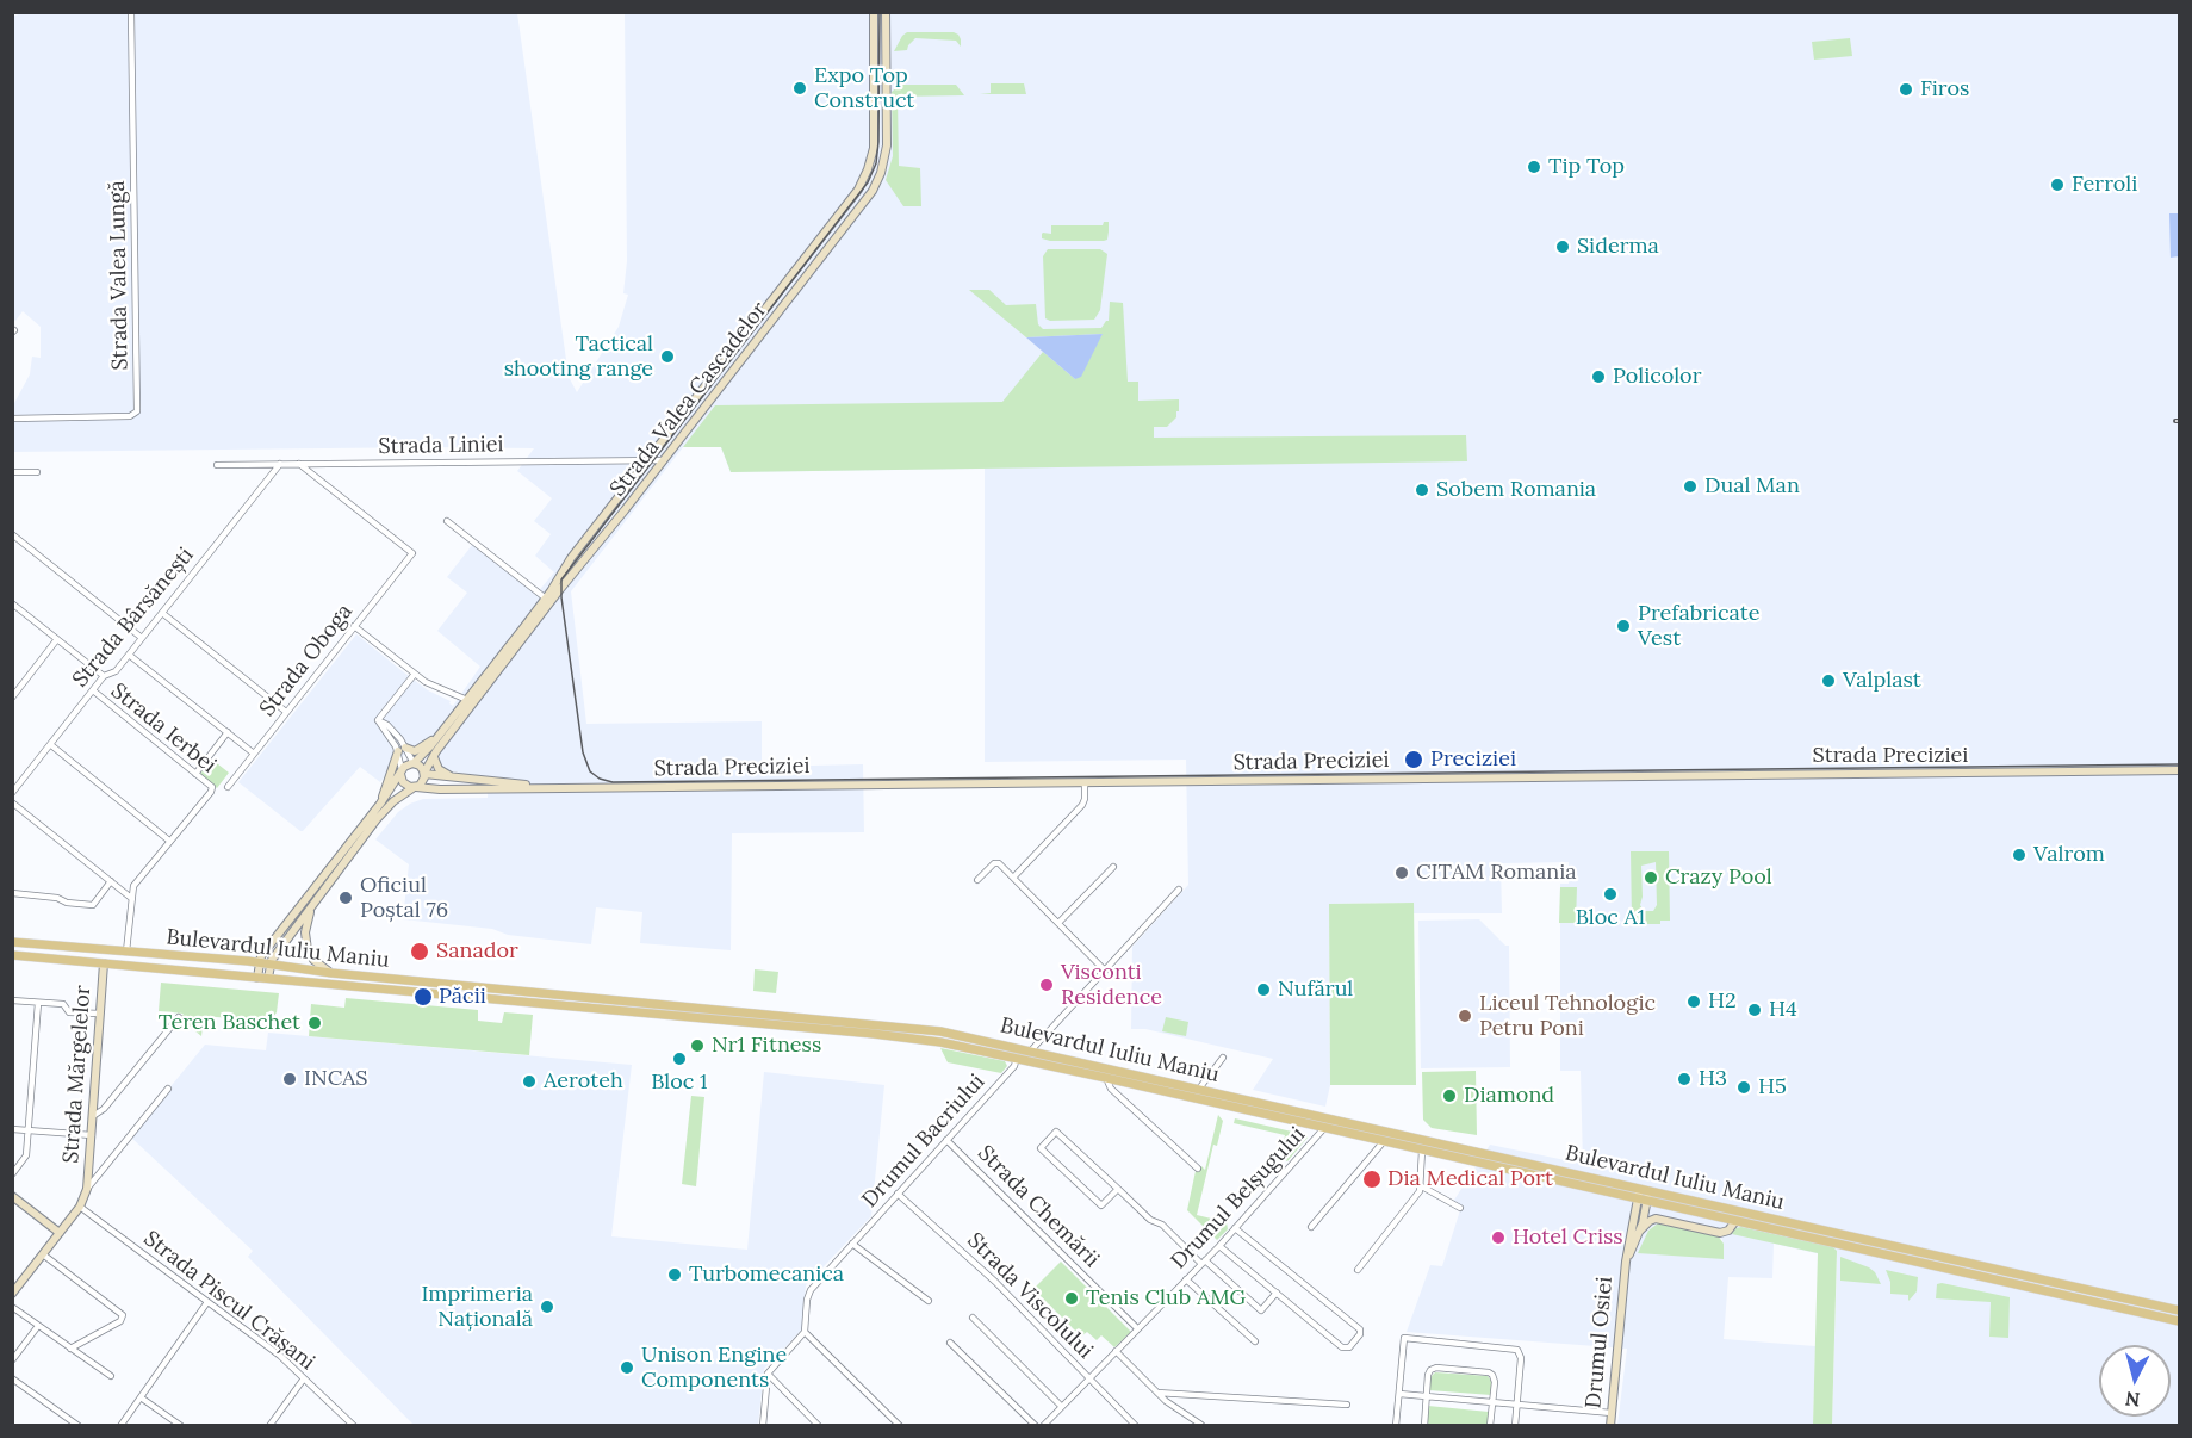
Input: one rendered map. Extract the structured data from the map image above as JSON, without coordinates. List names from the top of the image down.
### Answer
{
  "streets": {
    "main road": ["Bulevardul Iuliu Maniu"],
    "street": [
      "Strada Valea Lungă",
      "Strada Valea Cascadelor",
      "Strada Liniei",
      "Strada Bârsănești",
      "Strada Oboga",
      "Strada Ierbei",
      "Strada Preciziei",
      "Strada Mărgelelor",
      "Drumul Bacriului",
      "Drumul Belșugului",
      "Strada Chemării",
      "Strada Viscolului",
      "Strada Piscul Crășani",
      "Drumul Osiei"
    ]
  },
  "crossings": [
    ["Strada Valea Cascadelor", "Strada Liniei"],
    ["Strada Valea Cascadelor", "Strada Preciziei"],
    ["Strada Liniei", "Strada Bârsănești"],
    ["Strada Liniei", "Strada Oboga"],
    ["Strada Bârsănești", "Strada Ierbei"],
    ["Bulevardul Iuliu Maniu", "Strada Mărgelelor"],
    ["Bulevardul Iuliu Maniu", "Drumul Bacriului"],
    ["Bulevardul Iuliu Maniu", "Drumul Belșugului"],
    ["Bulevardul Iuliu Maniu", "Drumul Osiei"],
    ["Strada Mărgelelor", "Strada Piscul Crășani"],
    ["Drumul Bacriului", "Strada Chemării"],
    ["Drumul Bacriului", "Strada Viscolului"],
    ["Drumul Belșugului", "Strada Chemării"],
    ["Drumul Belșugului", "Strada Viscolului"]
  ],
  "places": [
    "Expo Top Construct",
    "Firos",
    "Tip Top",
    "Ferroli",
    "Siderma",
    "Tactical shooting range",
    "Policolor",
    "Dual Man",
    "Sobem Romania",
    "Prefabricate Vest",
    "Valplast",
    "Preciziei",
    "Valrom",
    "CITAM Romania",
    "Crazy Pool",
    "Bloc A1",
    "Oficiul Poștal 76",
    "Sanador",
    "Visconti Residence",
    "Nufărul",
    "Păcii",
    "H2",
    "H4",
    "Liceul Tehnologic Petru Poni",
    "Teren Baschet",
    "Nr1 Fitness",
    "Bloc 1",
    "INCAS",
    "H3",
    "Aeroteh",
    "H5",
    "Diamond",
    "Dia Medical Port",
    "Hotel Criss",
    "Turbomecanica",
    "Tenis Club AMG",
    "Imprimeria Națională",
    "Unison Engine Components"
  ],
  "north": "bottom"
}
